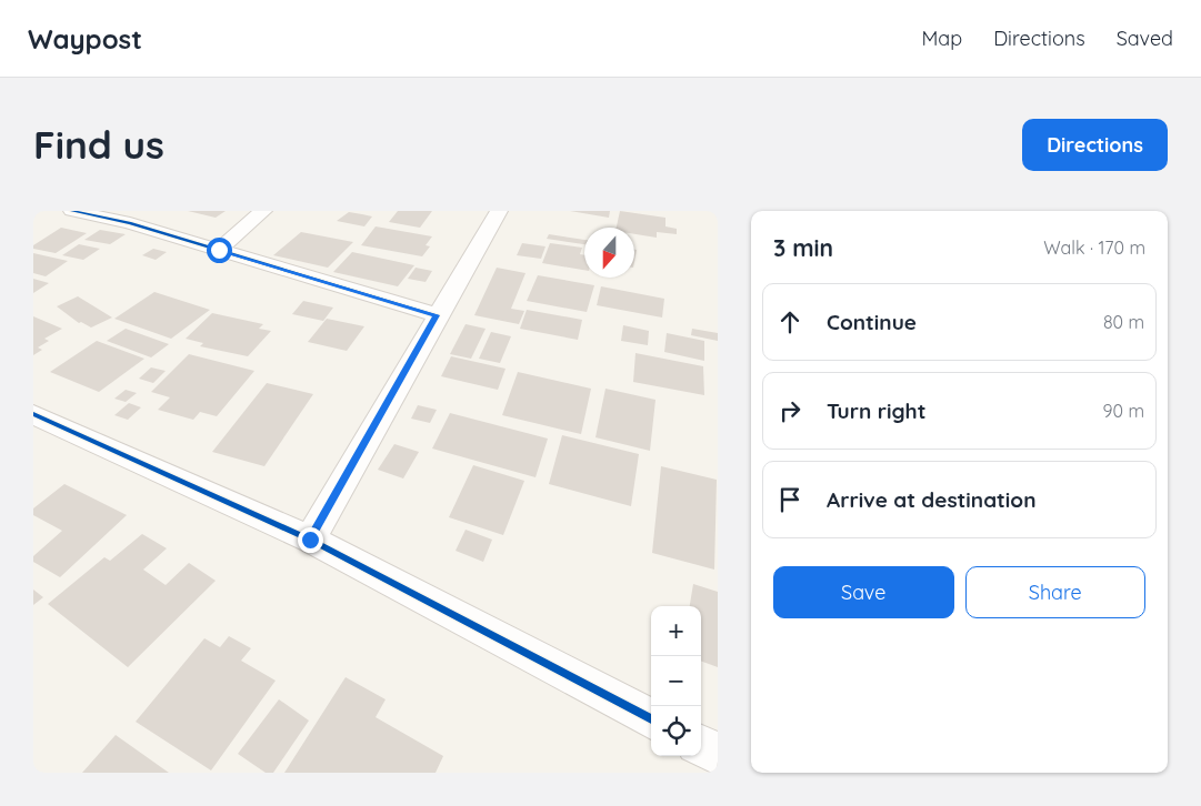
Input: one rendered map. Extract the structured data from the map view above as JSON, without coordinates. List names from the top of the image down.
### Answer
{
  "north": "bottom",
  "page": {
    "header": "Waypost",
    "nav": ["Map", "Directions", "Saved"],
    "buttons": [
      "Directions",
      ["Save", "Share"]
    ],
    "title": "Find us",
    "heading": ["3 min", "Walk · 170 m"],
    "list": [
      ["Continue", "80 m"],
      ["Turn right", "90 m"],
      "Arrive at destination"
    ],
    "map_buttons": ["+", "−"]
  }
}
